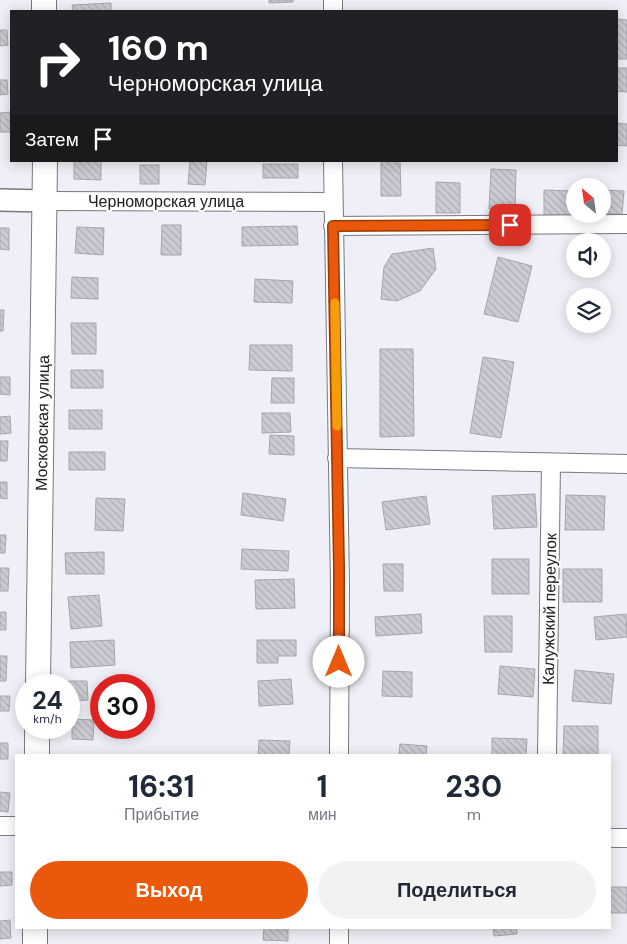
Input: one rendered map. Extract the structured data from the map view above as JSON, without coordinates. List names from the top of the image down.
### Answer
{
  "streets": {
    "main road": ["Московская улица"],
    "street": ["Черноморская улица", "Калужский переулок"]
  },
  "crossings": [
    ["Черноморская улица", "Московская улица"]
  ],
  "north": "top left",
  "page": {
    "turn": ["160 m", "Черноморская улица"],
    "then": "Затем",
    "speed": "24 km/h",
    "limit": "30",
    "eta": [
      "16:31",
      "Прибытие",
      "1",
      "мин",
      "230",
      "m"
    ],
    "buttons": ["Выход", "Поделиться"]
  }
}
